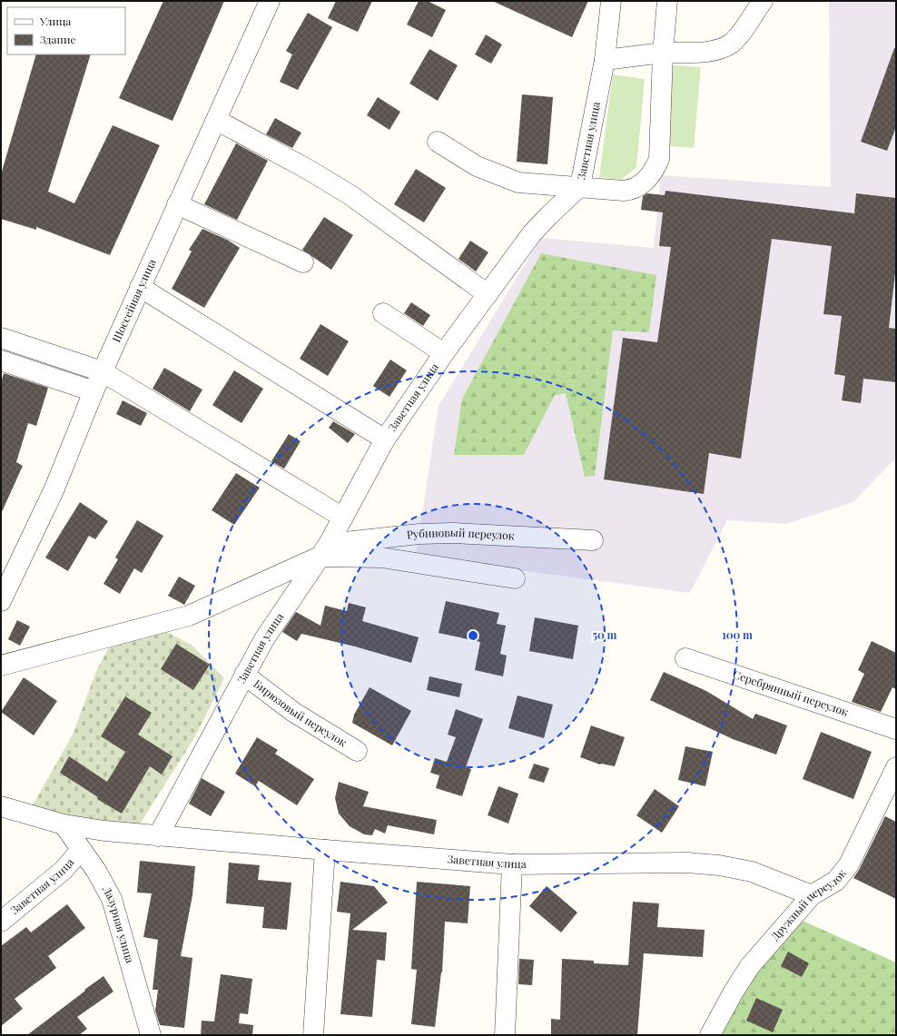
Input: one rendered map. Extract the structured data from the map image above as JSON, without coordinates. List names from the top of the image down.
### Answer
{
  "streets": {
    "street": [
      "Заветная улица",
      "Шоссейная улица",
      "Рубиновый переулок",
      "Серебрянный переулок",
      "Бирюзовый переулок",
      "Дружный переулок",
      "Лазурная улица"
    ]
  },
  "crossings": [
    ["Заветная улица", "Рубиновый переулок"],
    ["Заветная улица", "Бирюзовый переулок"],
    ["Заветная улица", "Дружный переулок"],
    ["Заветная улица", "Лазурная улица"]
  ],
  "legend": ["Улица", "Здание"],
  "rings": ["50 m", "100 m"]
}
